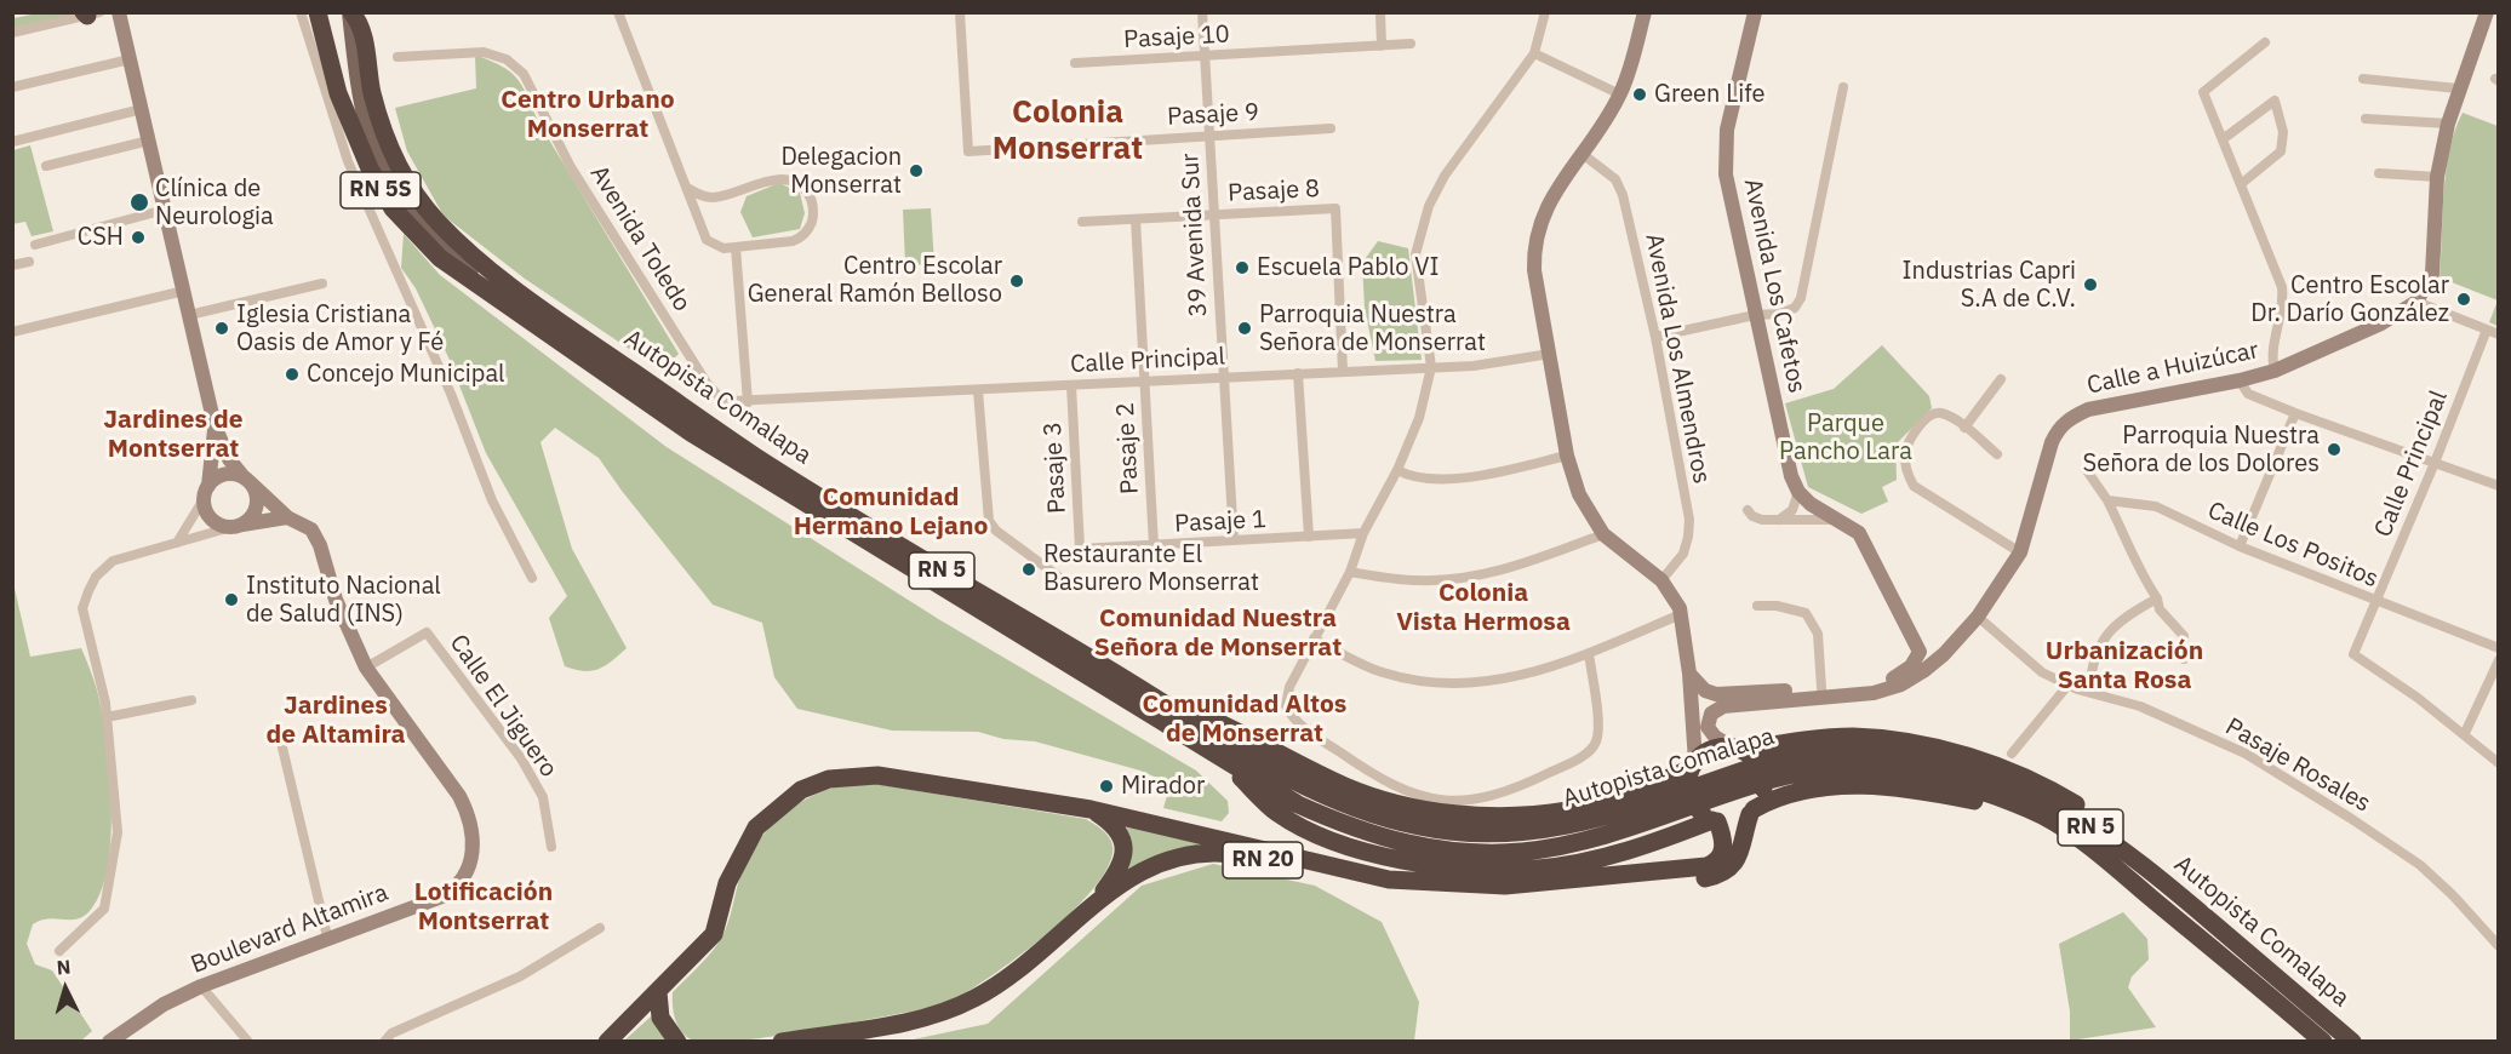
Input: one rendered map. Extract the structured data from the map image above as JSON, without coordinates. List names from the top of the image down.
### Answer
{
  "streets": {
    "highway": [
      "RN 5S",
      "Autopista Comalapa",
      "RN 5",
      "RN 20"
    ],
    "street": [
      "Pasaje 10",
      "Pasaje 9",
      "Pasaje 8",
      "39 Avenida Sur",
      "Avenida Toledo",
      "Avenida Los Cafetos",
      "Avenida Los Almendros",
      "Calle Principal",
      "Calle a Huizúcar",
      "Pasaje 2",
      "Pasaje 3",
      "Pasaje 1",
      "Calle Los Positos",
      "Calle El Jiguero",
      "Pasaje Rosales",
      "Boulevard Altamira"
    ]
  },
  "crossings": [
    ["Pasaje 10", "39 Avenida Sur"],
    ["Pasaje 9", "39 Avenida Sur"],
    ["RN 5S", "Autopista Comalapa"],
    ["RN 5S", "RN 5"],
    ["Pasaje 8", "39 Avenida Sur"],
    ["Pasaje 8", "Calle Principal"],
    ["Pasaje 8", "Pasaje 2"],
    ["39 Avenida Sur", "Calle Principal"],
    ["39 Avenida Sur", "Pasaje 1"],
    ["Avenida Toledo", "Calle Principal"],
    ["Calle Principal", "Pasaje 2"],
    ["Calle Principal", "Pasaje 3"],
    ["Calle Principal", "Calle Los Positos"],
    ["Calle a Huizúcar", "Pasaje Rosales"],
    ["Calle a Huizúcar", "RN 20"],
    ["Autopista Comalapa", "RN 5"],
    ["Pasaje 2", "Pasaje 1"],
    ["Pasaje 3", "Pasaje 1"],
    ["Calle El Jiguero", "Boulevard Altamira"]
  ],
  "districts": [
    "Centro Urbano Monserrat",
    "Colonia Monserrat",
    "Jardines de Montserrat",
    "Comunidad Hermano Lejano",
    "Colonia Vista Hermosa",
    "Comunidad Nuestra Señora de Monserrat",
    "Urbanización Santa Rosa",
    "Comunidad Altos de Monserrat",
    "Jardines de Altamira",
    "Lotificación Montserrat"
  ],
  "parks": ["Parque Pancho Lara"],
  "places": [
    "Green Life",
    "Delegacion Monserrat",
    "Clínica de Neurologia",
    "CSH",
    "Escuela Pablo VI",
    "Centro Escolar General Ramón Belloso",
    "Industrias Capri S.A de C.V.",
    "Centro Escolar Dr. Darío González",
    "Iglesia Cristiana Oasis de Amor y Fé",
    "Parroquia Nuestra Señora de Monserrat",
    "Concejo Municipal",
    "Parroquia Nuestra Señora de los Dolores",
    "Restaurante El Basurero Monserrat",
    "Instituto Nacional de Salud (INS)",
    "Mirador"
  ],
  "north": "top"
}
